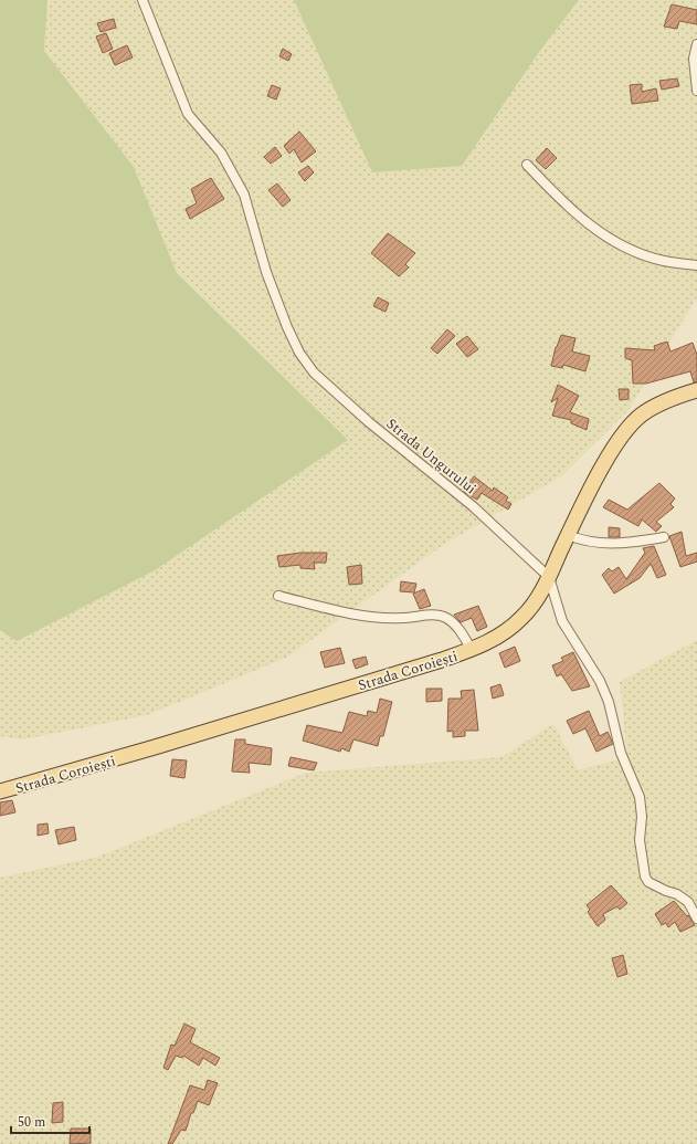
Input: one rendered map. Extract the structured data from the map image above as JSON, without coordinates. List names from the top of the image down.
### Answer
{
  "streets": {
    "main road": ["Strada Coroiești"],
    "street": ["Strada Ungurului"]
  },
  "crossings": [
    ["Strada Ungurului", "Strada Coroiești"]
  ],
  "scale_bar": "50 m"
}
